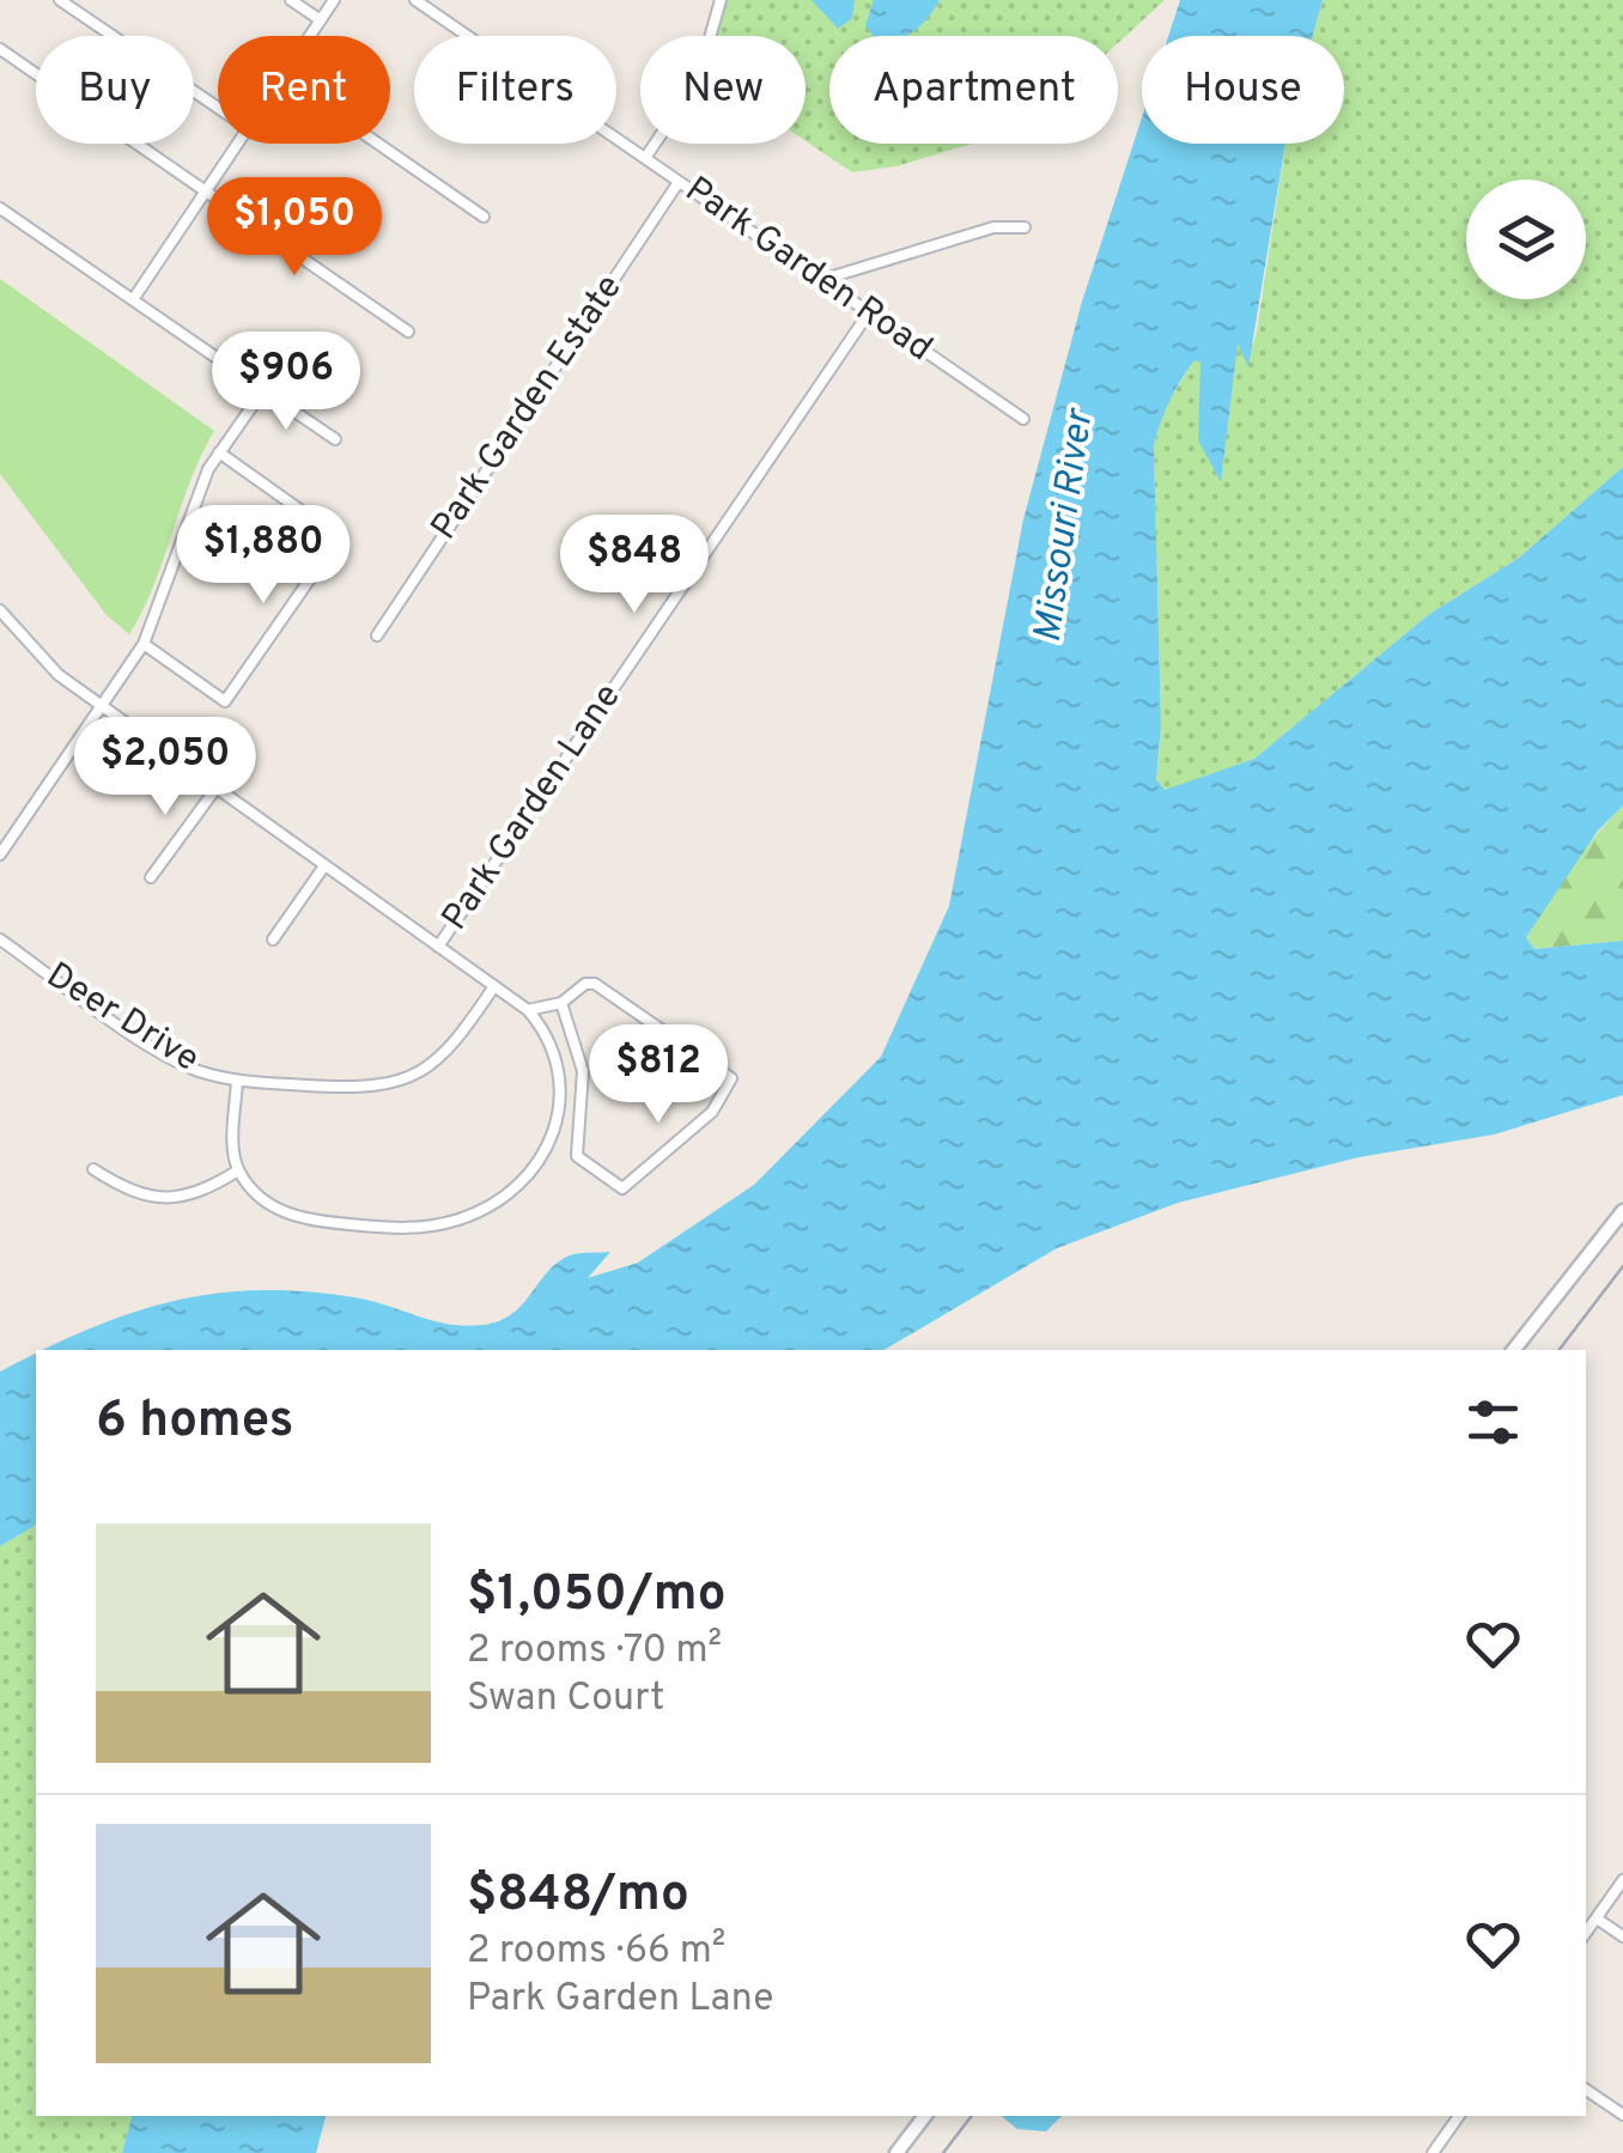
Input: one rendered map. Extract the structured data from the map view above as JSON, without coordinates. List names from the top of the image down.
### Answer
{
  "streets": {
    "street": [
      "Park Garden Road",
      "Park Garden Estate",
      "Park Garden Lane",
      "Deer Drive"
    ]
  },
  "crossings": [
    ["Park Garden Road", "Park Garden Estate"],
    ["Park Garden Road", "Park Garden Lane"]
  ],
  "water": ["Missouri River"],
  "page": {
    "chip": [
      "Buy",
      "Rent",
      "Filters",
      "New",
      "Apartment",
      "House"
    ],
    "price": [
      "$1,050",
      "$906",
      "$1,880",
      "$848",
      "$2,050",
      "$812"
    ],
    "heading": "6 homes",
    "list": [
      {
        "name": "$1,050/mo",
        "note": "2 rooms · 70 m² · Swan Court"
      },
      {
        "name": "$848/mo",
        "note": "2 rooms · 66 m² · Park Garden Lane"
      }
    ]
  }
}
